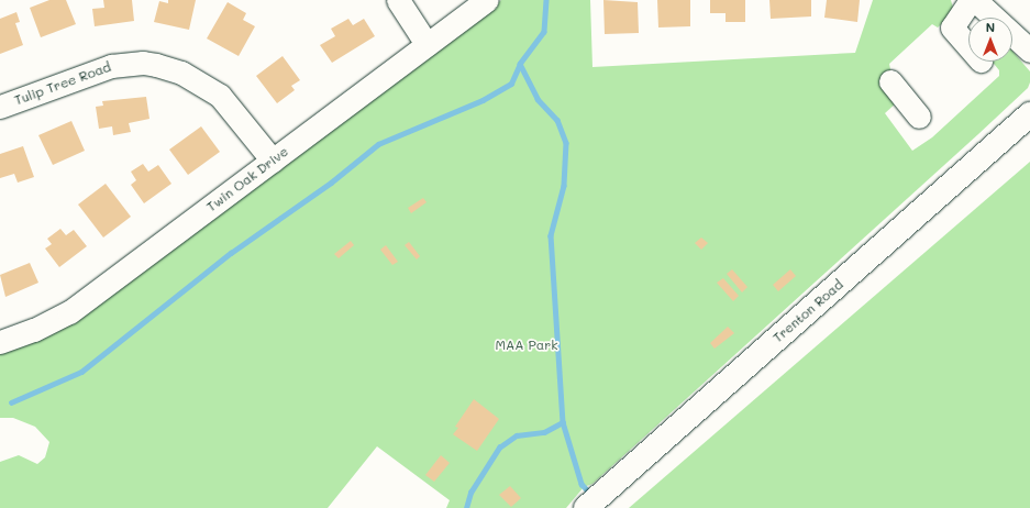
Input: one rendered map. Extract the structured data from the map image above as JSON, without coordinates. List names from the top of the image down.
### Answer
{
  "streets": {
    "main road": ["Trenton Road"],
    "street": ["Tulip Tree Road", "Twin Oak Drive"]
  },
  "crossings": [
    ["Tulip Tree Road", "Twin Oak Drive"]
  ],
  "parks": ["MAA Park"],
  "north": "top"
}
